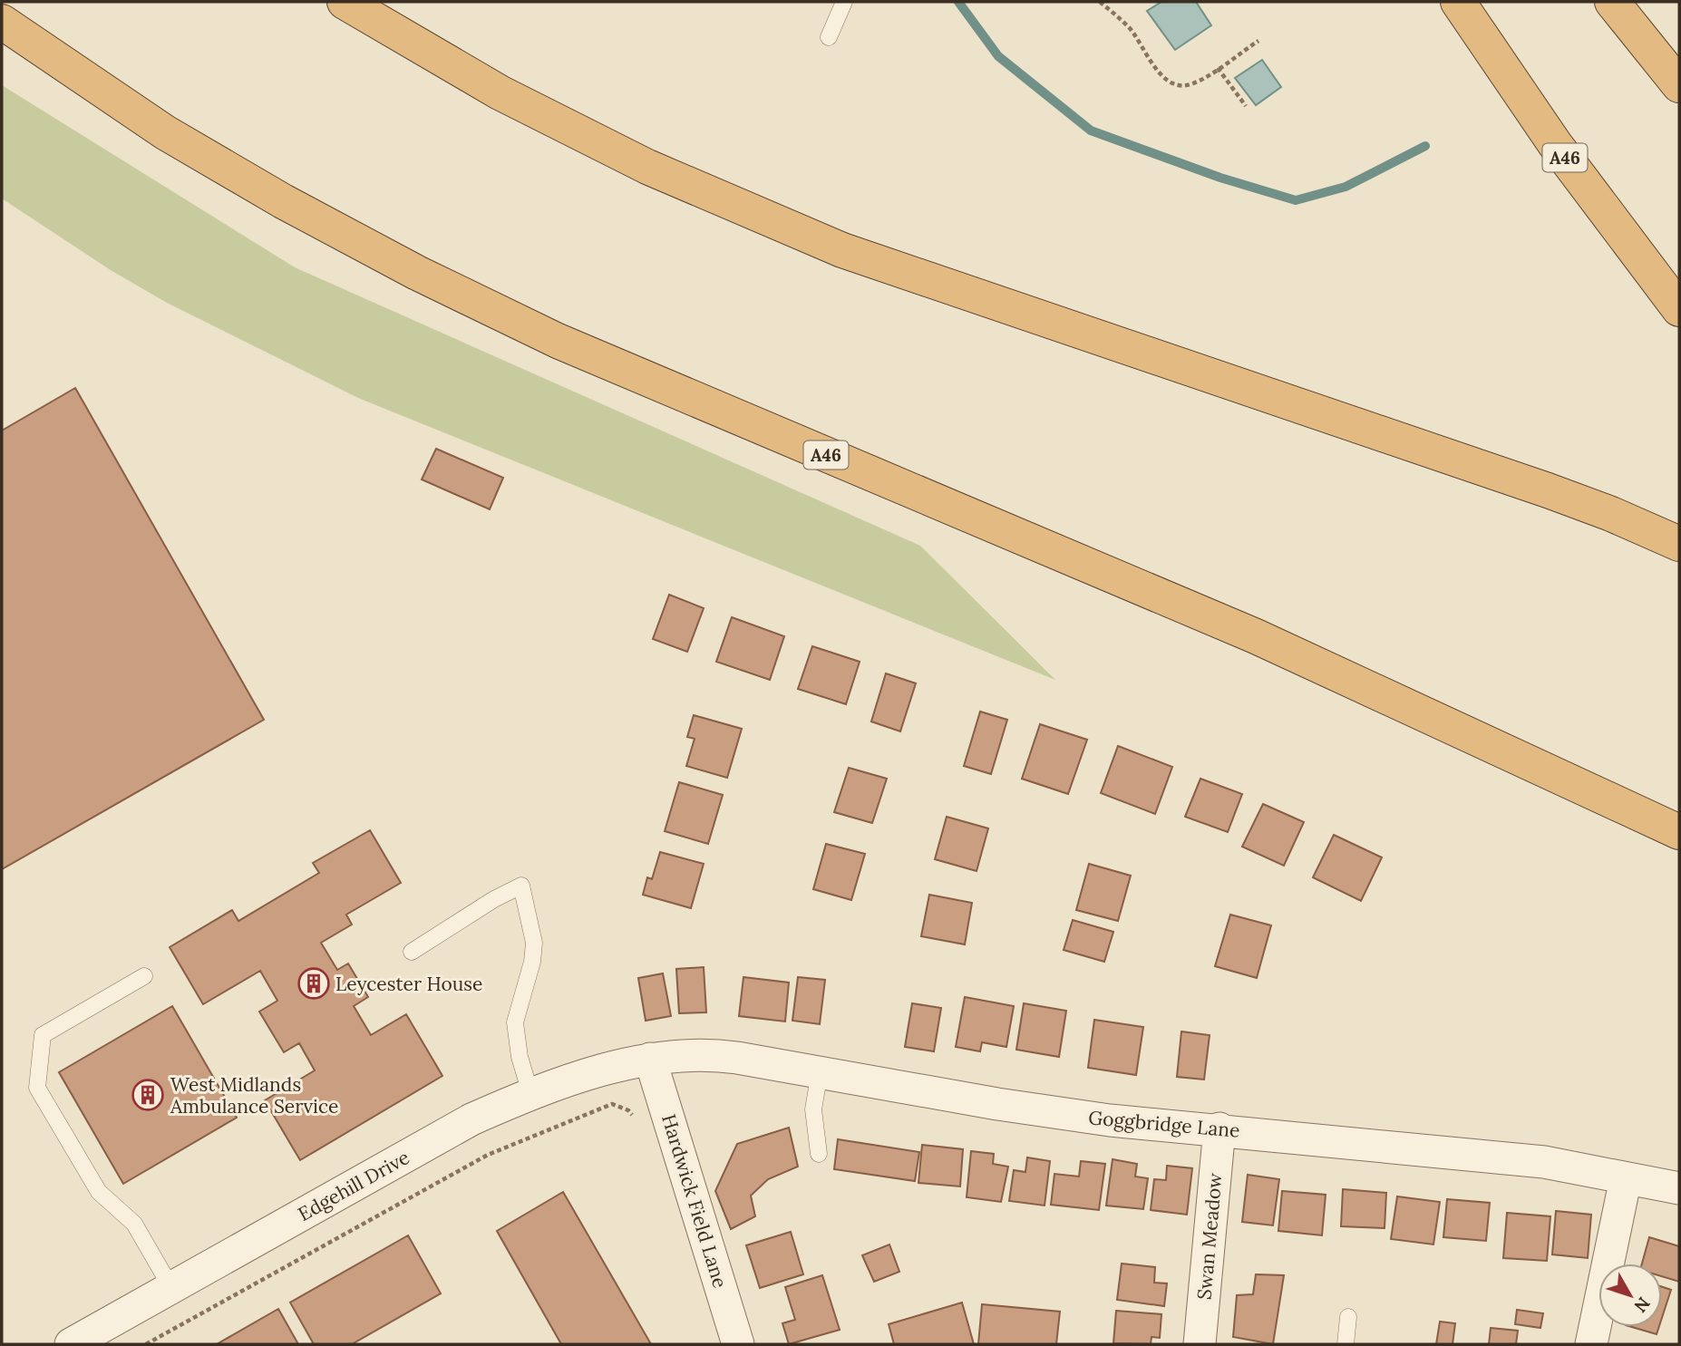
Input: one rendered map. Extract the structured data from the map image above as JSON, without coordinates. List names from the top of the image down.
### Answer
{
  "streets": {
    "highway": ["A46"],
    "street": [
      "Goggbridge Lane",
      "Edgehill Drive",
      "Hardwick Field Lane",
      "Swan Meadow"
    ]
  },
  "crossings": [
    ["Goggbridge Lane", "Edgehill Drive"],
    ["Goggbridge Lane", "Hardwick Field Lane"],
    ["Goggbridge Lane", "Swan Meadow"],
    ["Edgehill Drive", "Hardwick Field Lane"]
  ],
  "places": {
    "building": ["Leycester House", "West Midlands Ambulance Service"]
  },
  "north": "bottom right"
}
